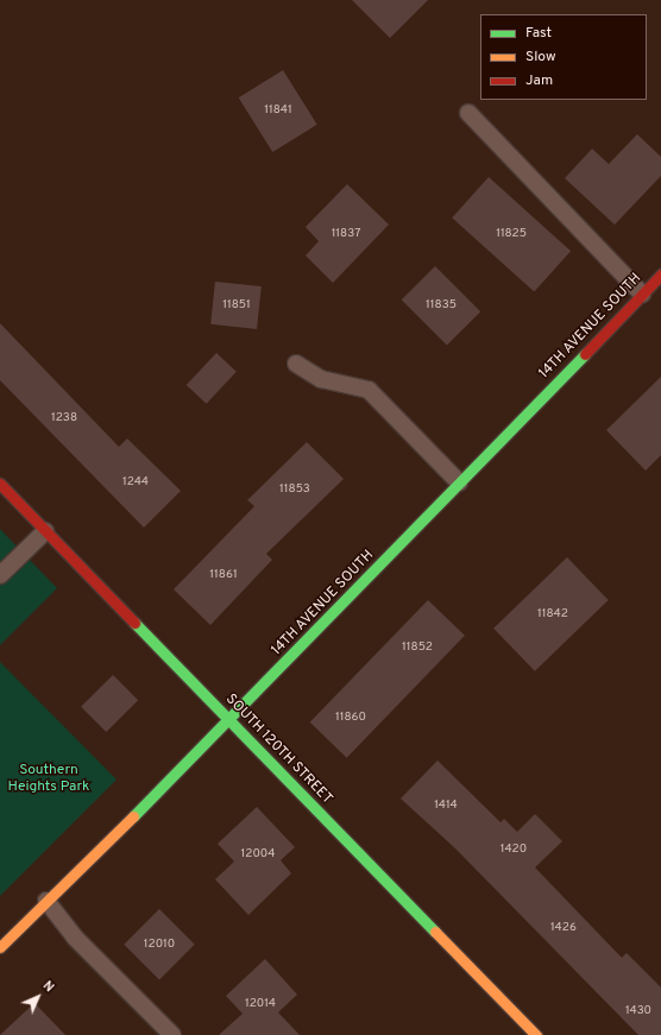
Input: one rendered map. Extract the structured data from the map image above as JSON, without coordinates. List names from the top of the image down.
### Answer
{
  "streets": {
    "street": ["14TH AVENUE SOUTH", "SOUTH 120TH STREET"]
  },
  "crossings": [
    ["14TH AVENUE SOUTH", "SOUTH 120TH STREET"]
  ],
  "parks": ["Southern Heights Park"],
  "house_numbers": [
    "11841",
    "11837",
    "11825",
    "11851",
    "11835",
    "1238",
    "1244",
    "11853",
    "11861",
    "11842",
    "11852",
    "11860",
    "1414",
    "1420",
    "12004",
    "1426",
    "12010",
    "12014",
    "1430"
  ],
  "legend": ["Fast", "Slow", "Jam"],
  "north": "top right"
}
